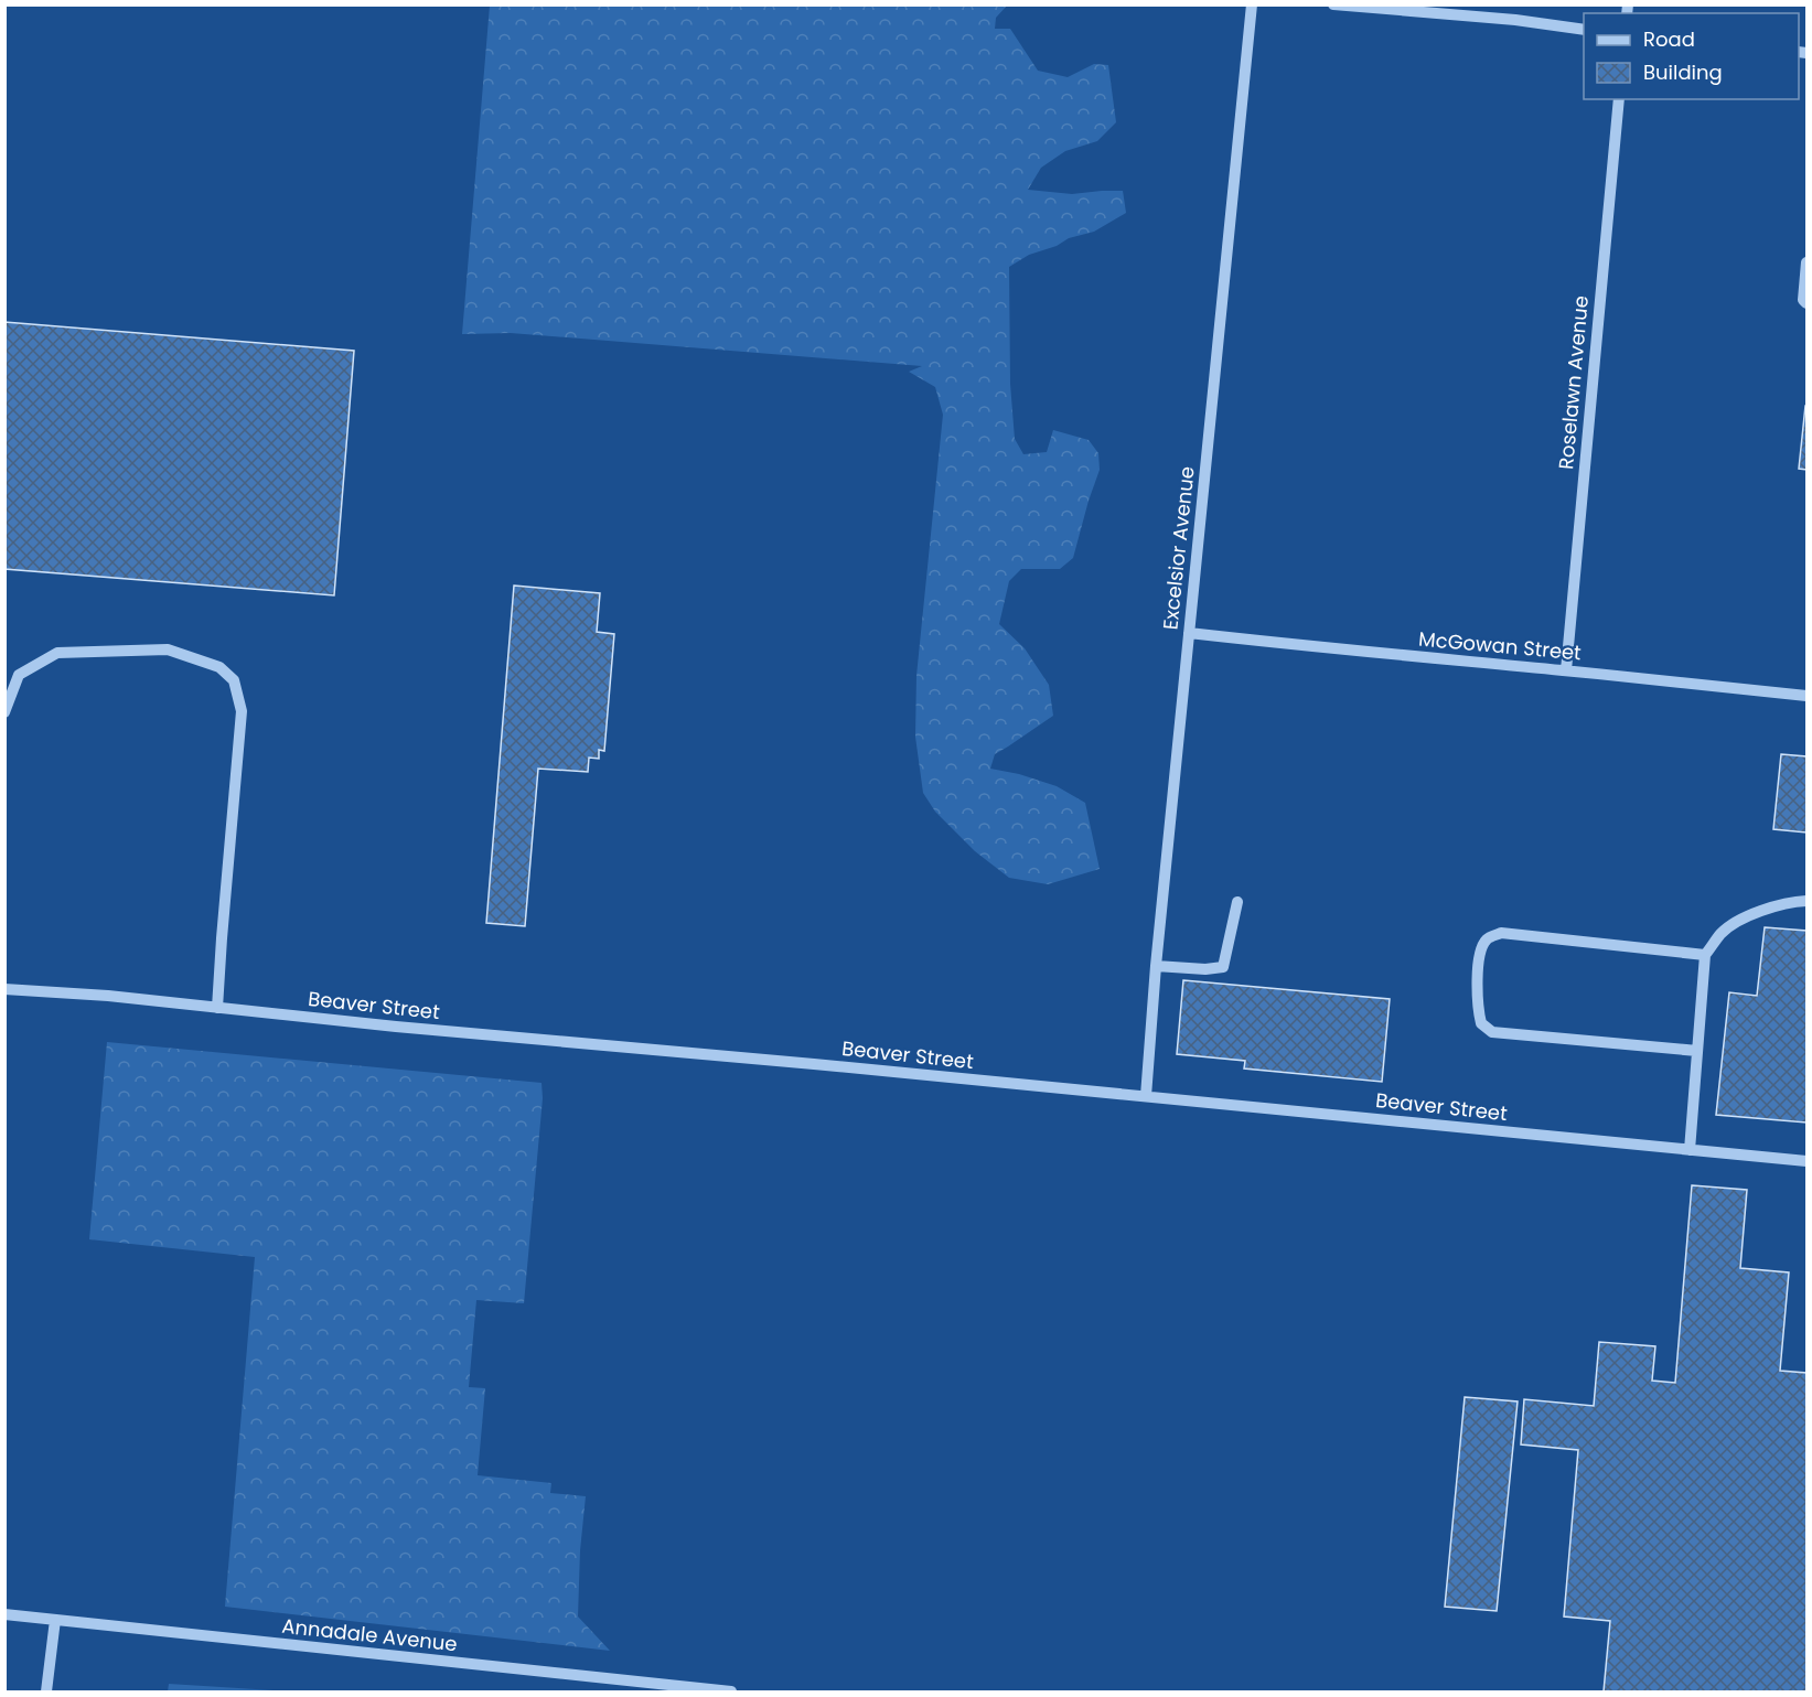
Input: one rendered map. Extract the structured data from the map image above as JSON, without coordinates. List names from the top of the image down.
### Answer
{
  "streets": {
    "street": [
      "Roselawn Avenue",
      "Excelsior Avenue",
      "McGowan Street",
      "Beaver Street",
      "Annadale Avenue"
    ]
  },
  "crossings": [
    ["Roselawn Avenue", "McGowan Street"],
    ["Excelsior Avenue", "McGowan Street"],
    ["Excelsior Avenue", "Beaver Street"]
  ],
  "legend": ["Road", "Building"]
}
